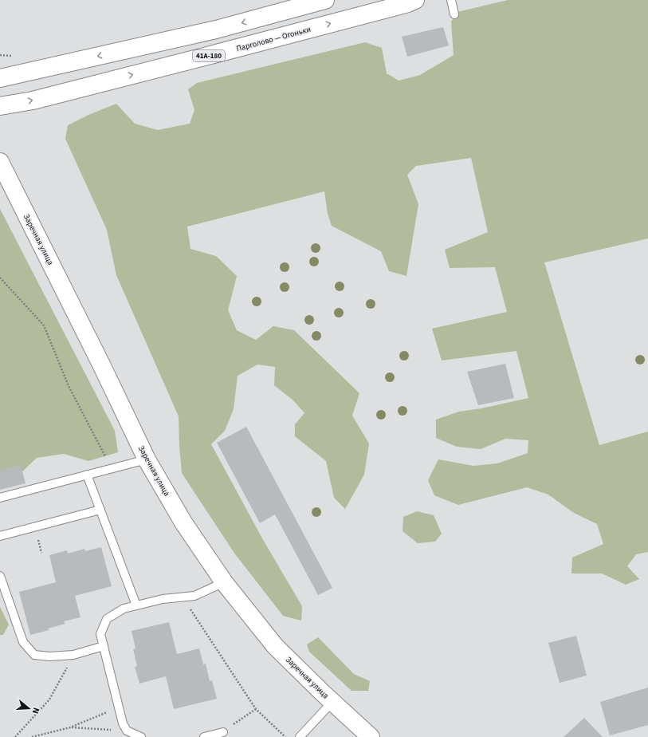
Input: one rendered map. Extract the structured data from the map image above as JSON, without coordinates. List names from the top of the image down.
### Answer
{
  "streets": {
    "main road": ["Парголово — Огоньки", "41А-180", "Заречная улица"]
  },
  "north": "right"
}
